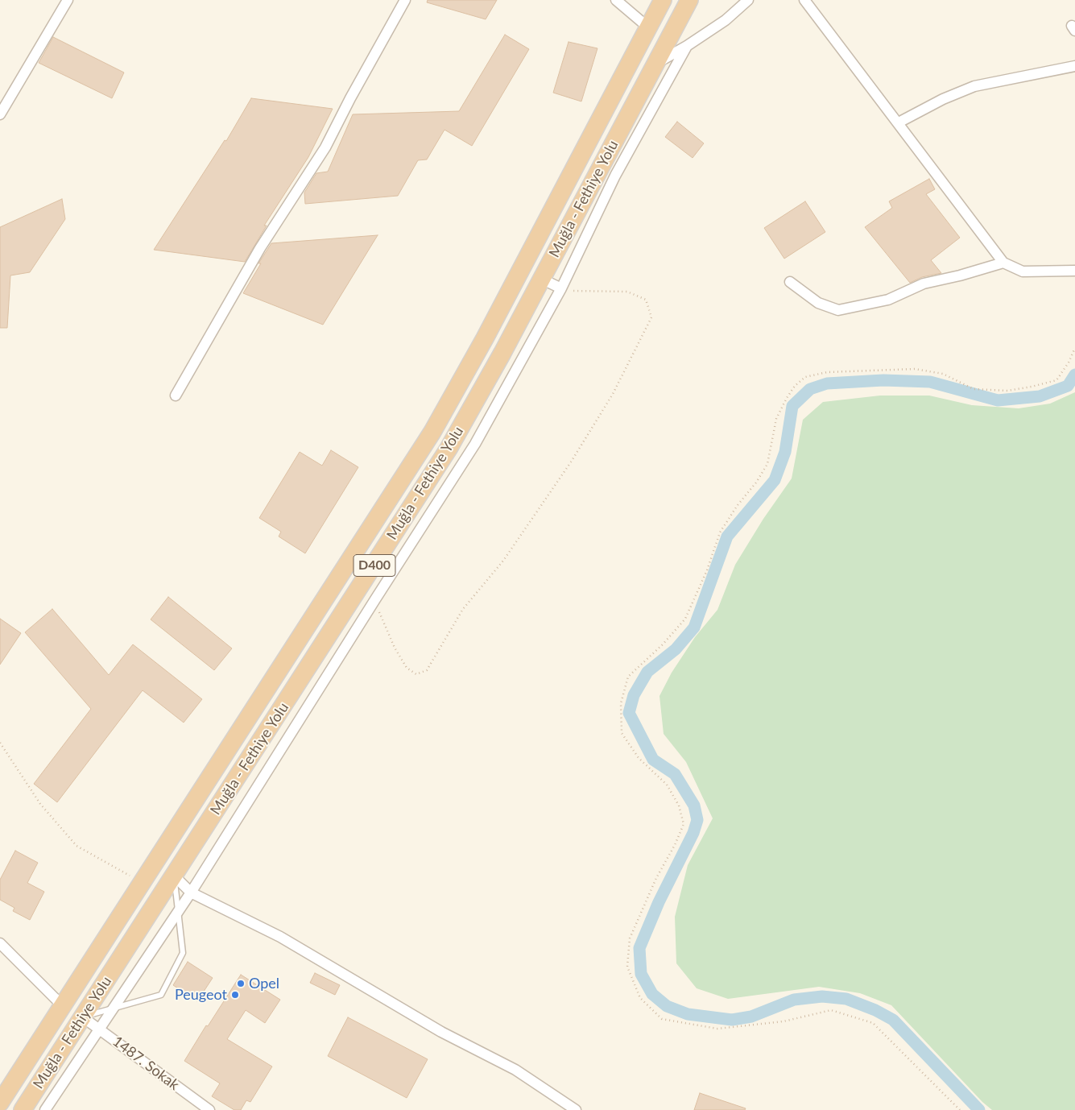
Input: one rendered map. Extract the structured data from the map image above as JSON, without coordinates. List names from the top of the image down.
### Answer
{
  "streets": {
    "highway": ["Muğla - Fethiye Yolu", "D400"],
    "street": ["1487. Sokak"]
  },
  "crossings": [
    ["Muğla - Fethiye Yolu", "1487. Sokak"]
  ],
  "places": ["Opel", "Peugeot"]
}
